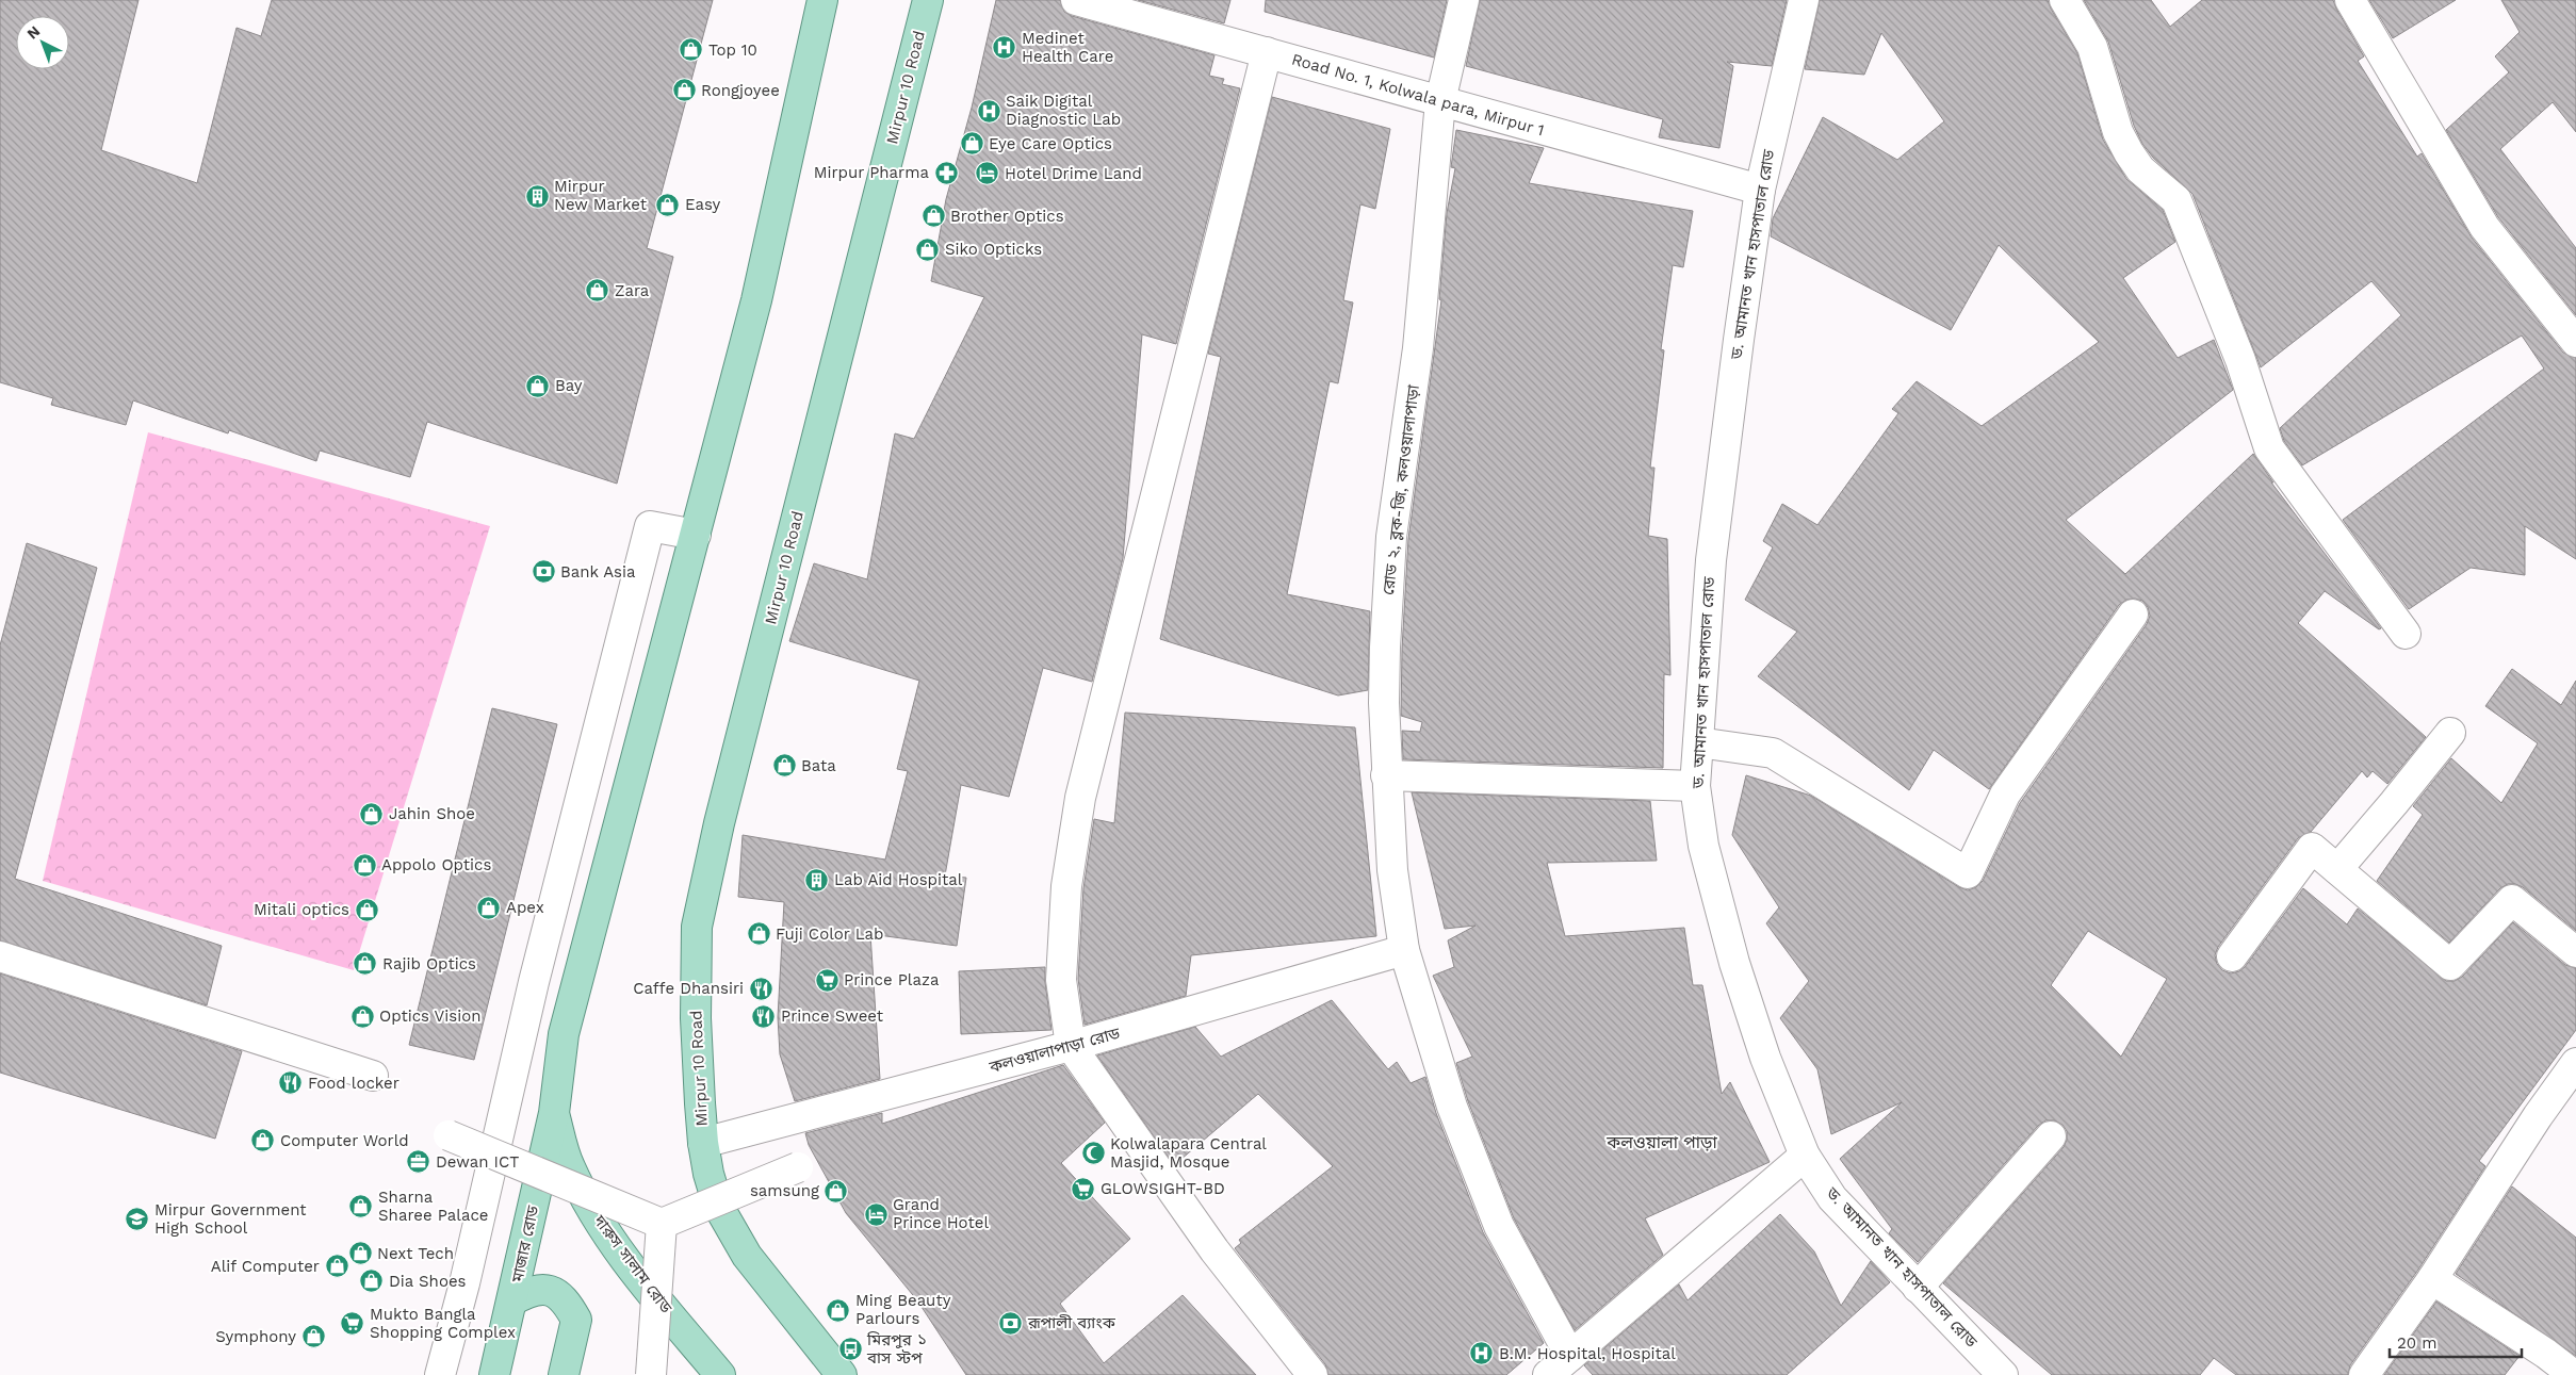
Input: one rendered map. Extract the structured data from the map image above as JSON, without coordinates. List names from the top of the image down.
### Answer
{
  "streets": {
    "main road": ["Mirpur 10 Road", "মাজার রোড", "দারুস সালাম রোড"],
    "street": [
      "Road No. 1, Kolwala para, Mirpur 1",
      "ড. আমানত খান হাসপাতাল রোড",
      "রোড ২, ব্লক-জি, কলওয়ালাপাড়া",
      "কলওয়ালাপাড়া রোড"
    ]
  },
  "crossings": [
    ["Mirpur 10 Road", "কলওয়ালাপাড়া রোড"],
    ["Road No. 1, Kolwala para, Mirpur 1", "ড. আমানত খান হাসপাতাল রোড"],
    ["Road No. 1, Kolwala para, Mirpur 1", "রোড ২, ব্লক-জি, কলওয়ালাপাড়া"],
    ["রোড ২, ব্লক-জি, কলওয়ালাপাড়া", "কলওয়ালাপাড়া রোড"],
    ["মাজার রোড", "দারুস সালাম রোড"]
  ],
  "districts": ["কলওয়ালা পাড়া"],
  "places": {
    "hospital": ["Medinet Health Care", "Saik Digital Diagnostic Lab", "B.M. Hospital, Hospital"],
    "shop": [
      "Top 10",
      "Rongjoyee",
      "Eye Care Optics",
      "Easy",
      "Brother Optics",
      "Siko Opticks",
      "Zara",
      "Bay",
      "Bata",
      "Jahin Shoe",
      "Appolo Optics",
      "Apex",
      "Mitali optics",
      "Fuji Color Lab",
      "Rajib Optics",
      "Optics Vision",
      "Computer World",
      "samsung",
      "Sharna Sharee Palace",
      "Next Tech",
      "Alif Computer",
      "Dia Shoes",
      "Ming Beauty Parlours",
      "Symphony"
    ],
    "pharmacy": ["Mirpur Pharma"],
    "hotel": ["Hotel Drime Land", "Grand Prince Hotel"],
    "building": ["Mirpur New Market", "Lab Aid Hospital"],
    "bank": ["Bank Asia", "রূপালী ব্যাংক"],
    "supermarket": ["Prince Plaza", "GLOWSIGHT-BD", "Mukto Bangla Shopping Complex"],
    "restaurant": ["Caffe Dhansiri", "Prince Sweet", "Food locker"],
    "mosque": ["Kolwalapara Central Masjid, Mosque"],
    "office": ["Dewan ICT"],
    "school or university": ["Mirpur Government High School"],
    "bus stop": ["মিরপুর ১ বাস স্টপ"]
  },
  "scale_bar": "20 m",
  "north": "top left"
}
